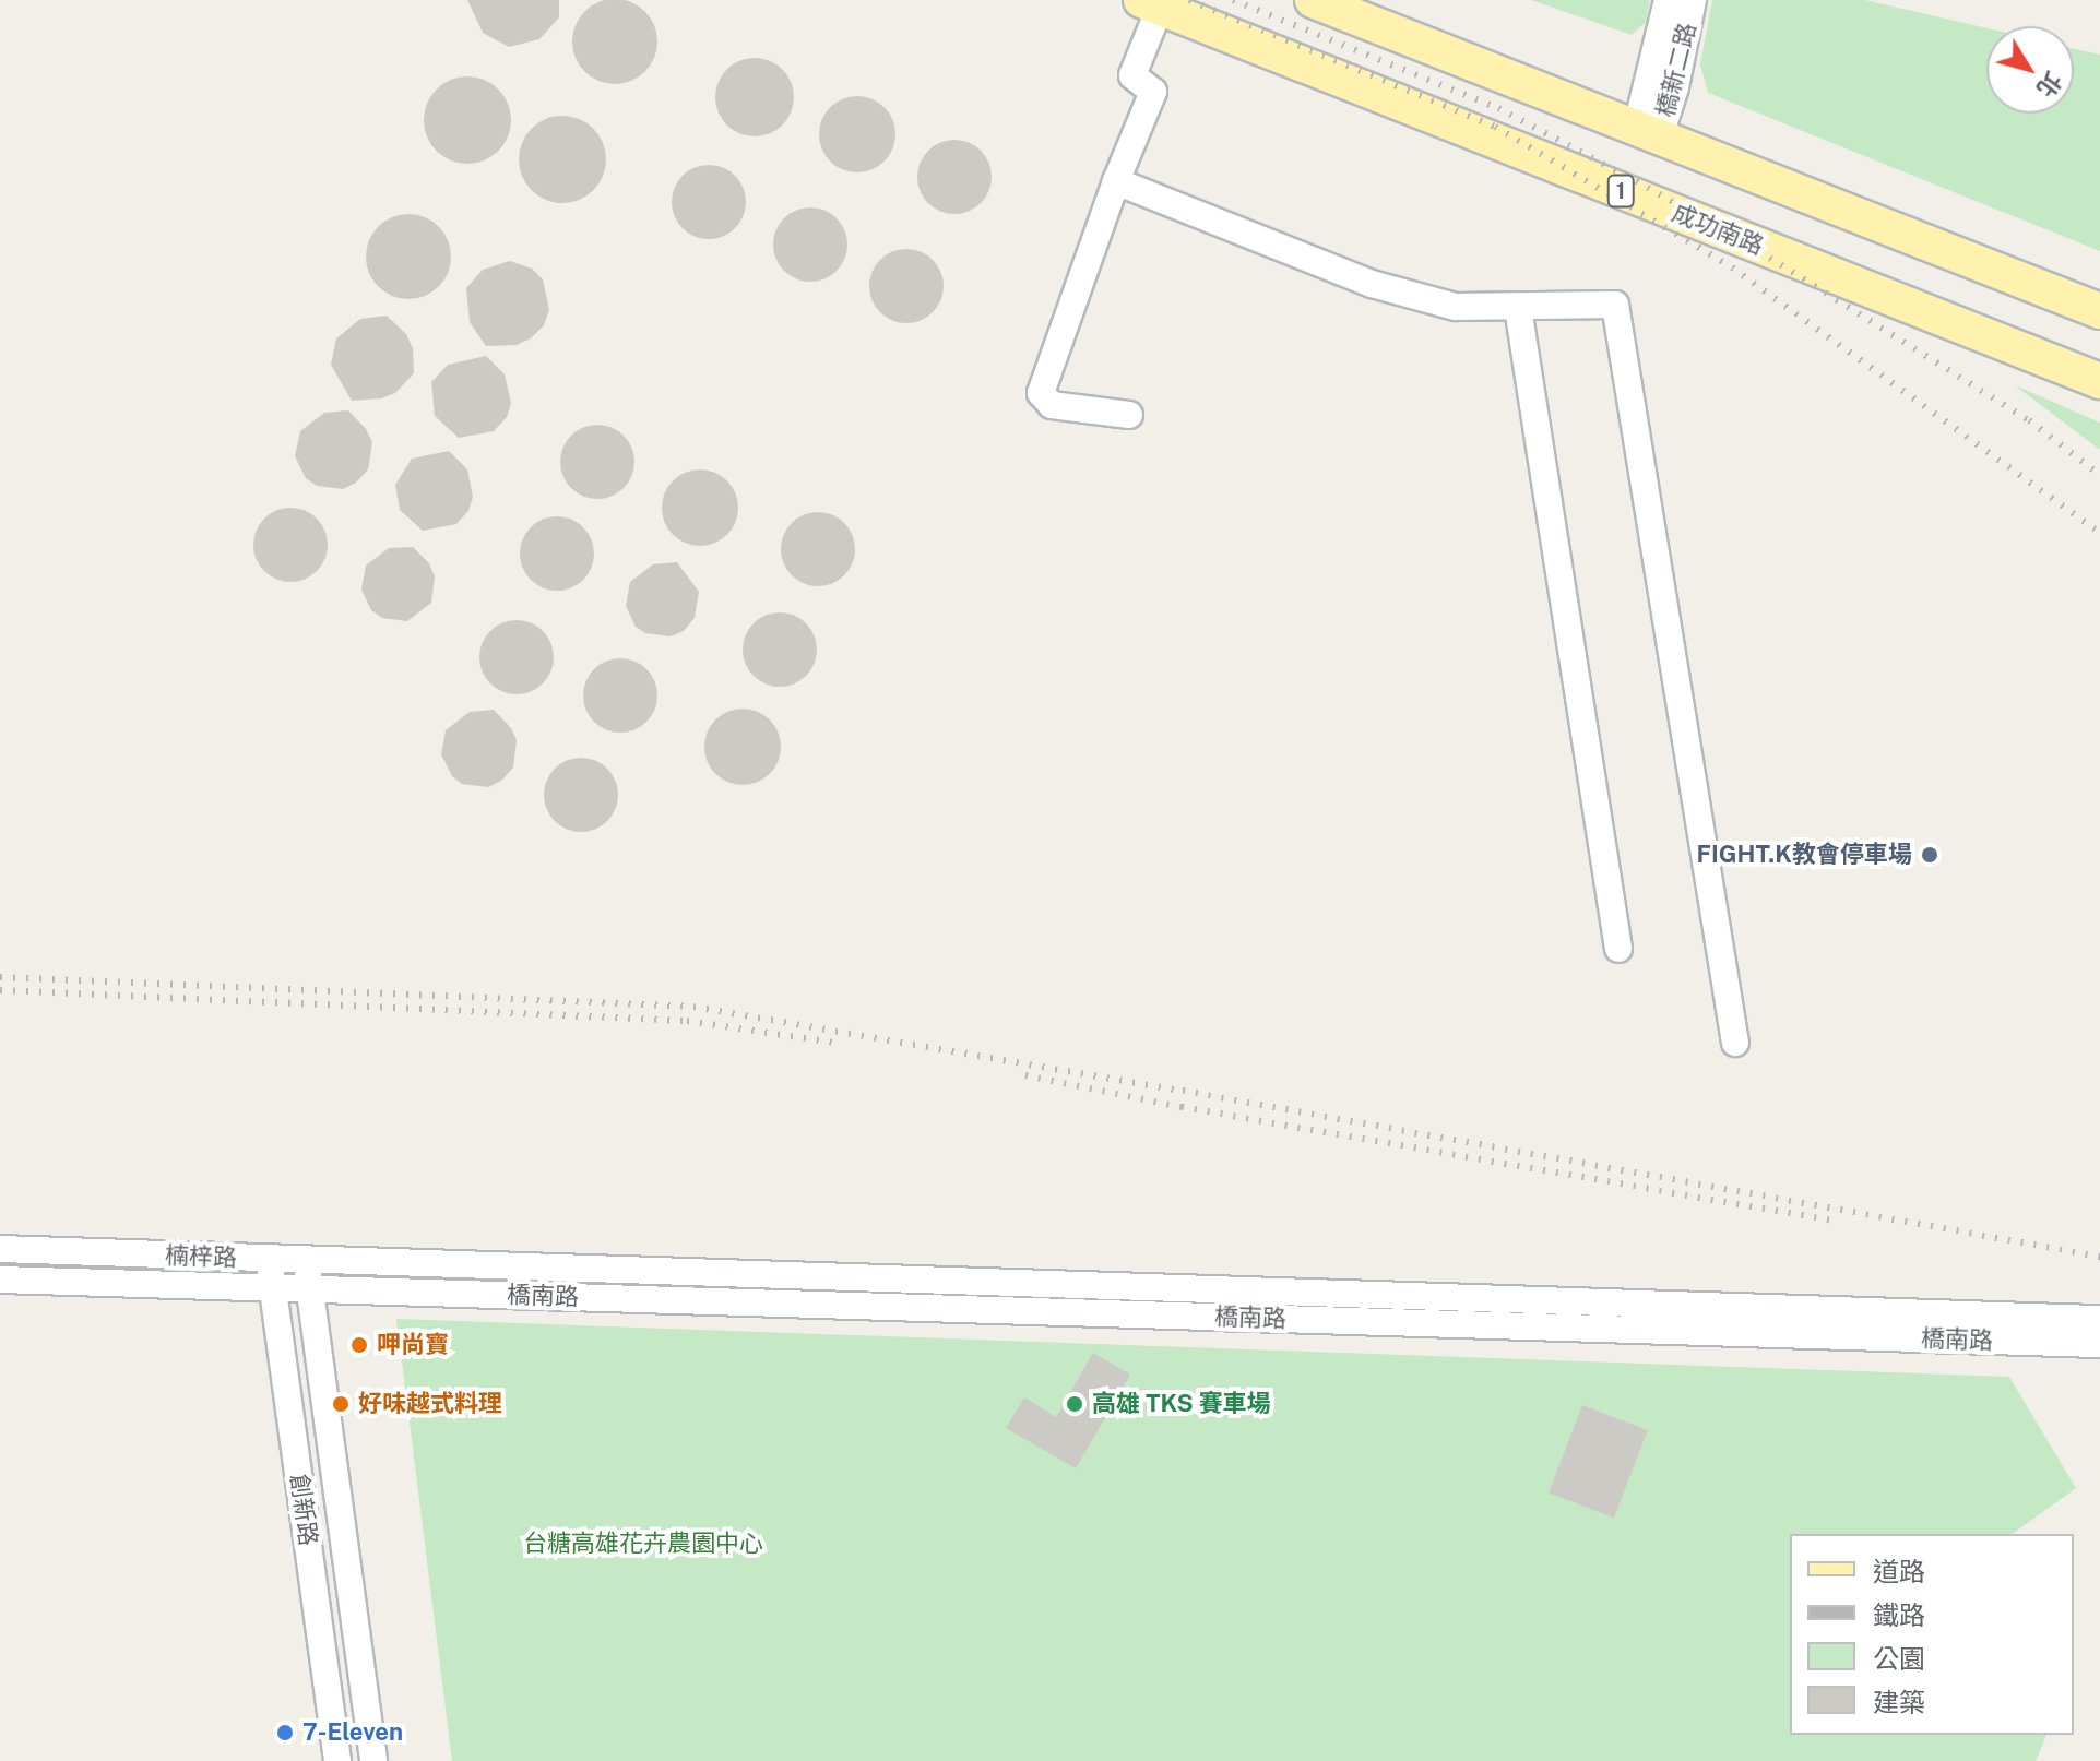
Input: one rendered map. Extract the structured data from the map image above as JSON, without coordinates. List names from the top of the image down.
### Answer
{
  "streets": {
    "main road": ["1", "成功南路"],
    "street": [
      "橋新二路",
      "楠梓路",
      "橋南路",
      "創新路"
    ]
  },
  "crossings": [
    ["楠梓路", "橋南路"],
    ["楠梓路", "創新路"]
  ],
  "parks": ["台糖高雄花卉農園中心"],
  "places": [
    "FIGHT.K教會停車場",
    "呷尚寶",
    "好味越式料理",
    "高雄 TKS 賽車場",
    "7-Eleven"
  ],
  "legend": [
    "道路",
    "鐵路",
    "公園",
    "建築"
  ],
  "north": "bottom right"
}
